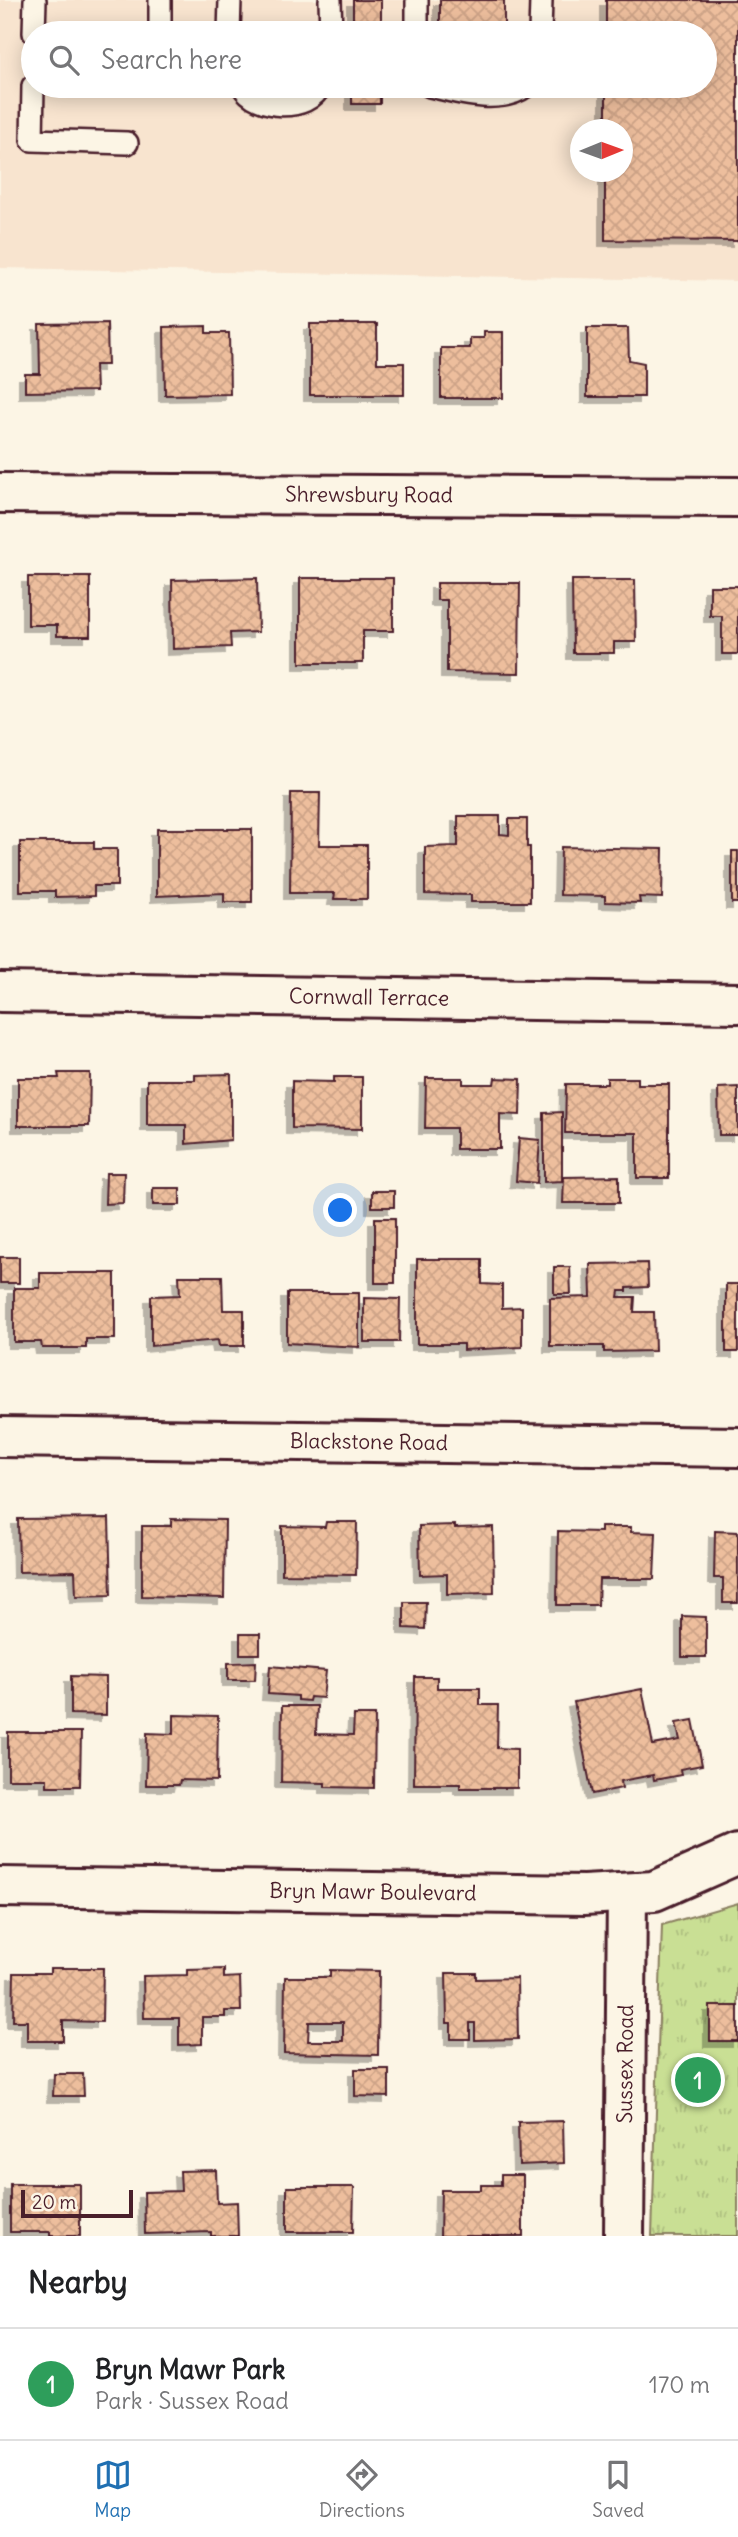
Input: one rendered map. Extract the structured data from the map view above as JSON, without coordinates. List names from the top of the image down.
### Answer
{
  "streets": {
    "street": [
      "Shrewsbury Road",
      "Cornwall Terrace",
      "Blackstone Road",
      "Bryn Mawr Boulevard",
      "Sussex Road"
    ]
  },
  "crossings": [
    ["Bryn Mawr Boulevard", "Sussex Road"]
  ],
  "scale_bar": "20 m",
  "north": "right",
  "page": {
    "search": "Search here",
    "pins": "1",
    "scale": "20 m",
    "heading": "Nearby",
    "list": [
      {
        "mark": "1",
        "name": "Bryn Mawr Park",
        "note": "Park · Sussex Road",
        "value": "170 m"
      }
    ],
    "nav": ["Map", "Directions", "Saved"]
  }
}
